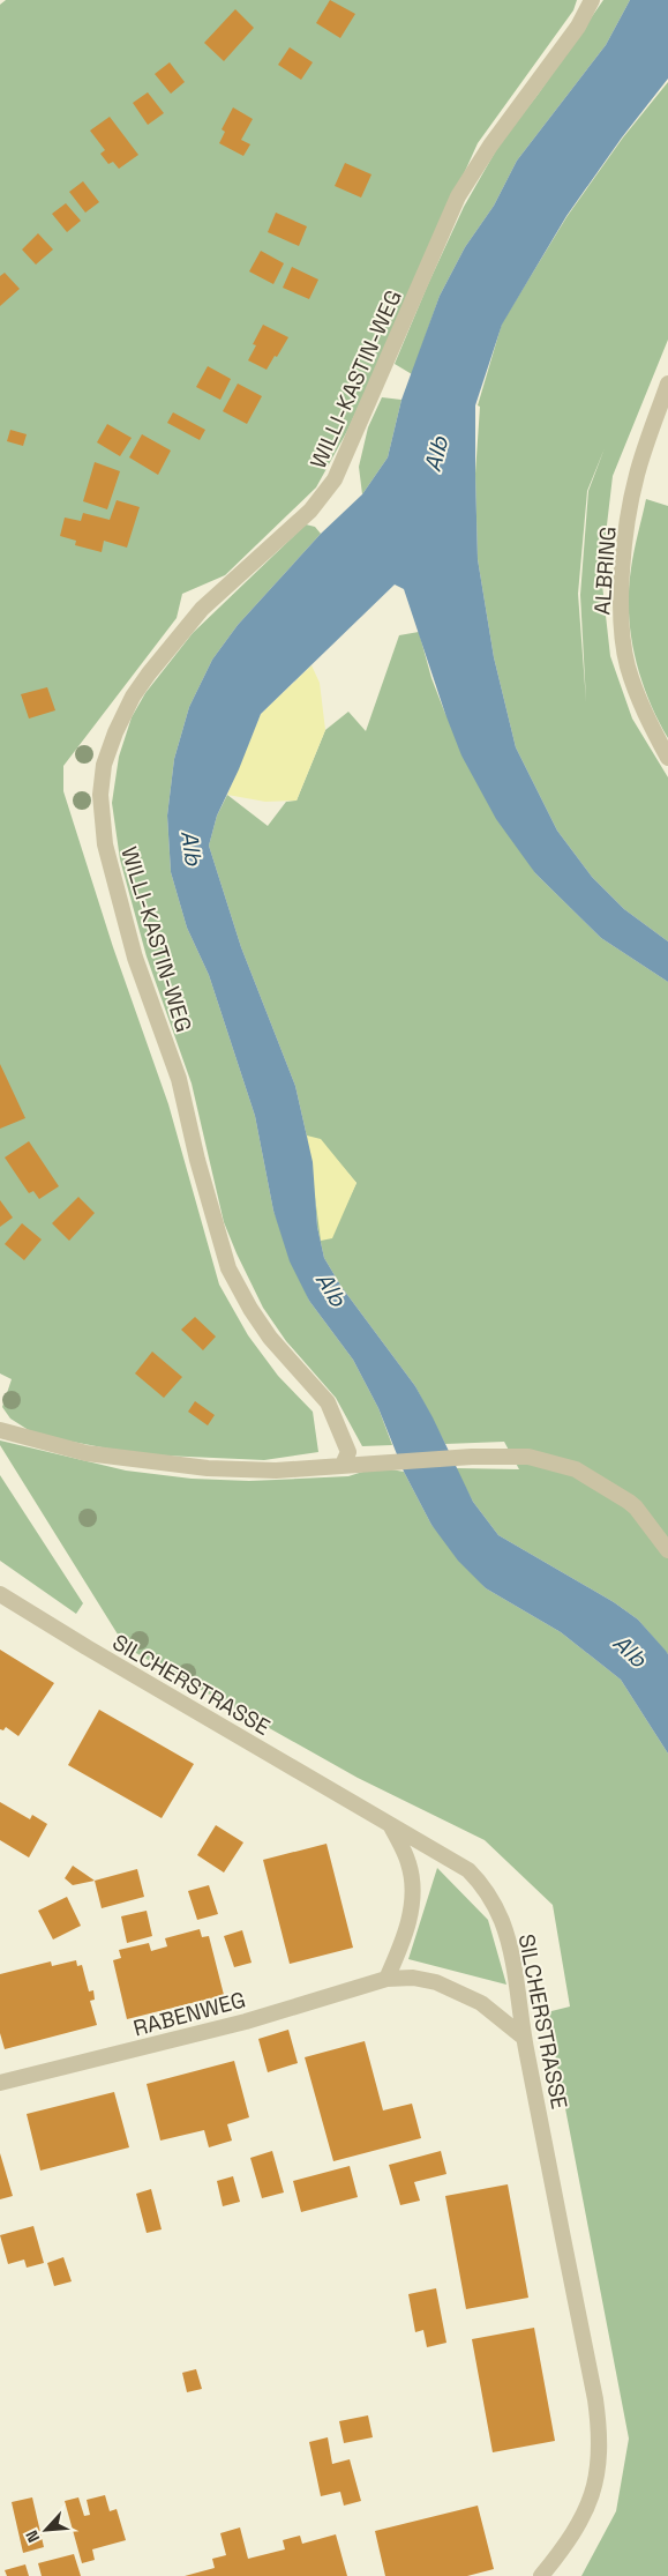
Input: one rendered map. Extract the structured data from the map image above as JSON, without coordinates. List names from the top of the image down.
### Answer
{
  "streets": {
    "street": [
      "WILLI-KASTIN-WEG",
      "ALBRING",
      "SILCHERSTRASSE",
      "RABENWEG"
    ]
  },
  "crossings": [
    ["SILCHERSTRASSE", "RABENWEG"]
  ],
  "water": ["Alb"],
  "north": "bottom left"
}
